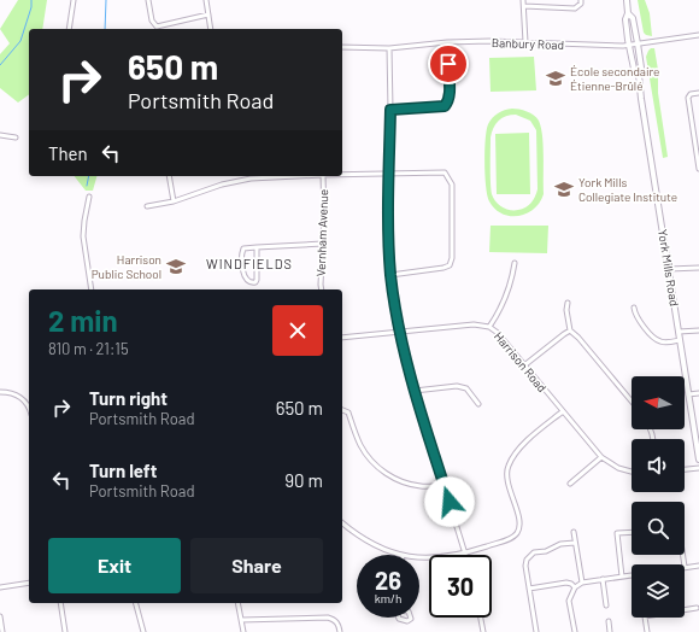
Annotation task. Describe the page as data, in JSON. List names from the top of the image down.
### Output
{
  "streets": {
    "main road": ["York Mills Road"],
    "street": ["Banbury Road", "Vernham Avenue", "Harrison Road"]
  },
  "crossings": [
    ["Banbury Road", "York Mills Road"]
  ],
  "districts": ["WINDFIELDS"],
  "places": {
    "school or university": ["École secondaire Étienne-Brûlé", "York Mills Collegiate Institute", "Harrison Public School"]
  },
  "north": "left",
  "page": {
    "turn": ["650 m", "Portsmith Road"],
    "then": "Then",
    "heading": ["2 min", "810 m · 21:15"],
    "list": [
      {
        "name": "Turn right",
        "note": "Portsmith Road",
        "value": "650 m"
      },
      {
        "name": "Turn left",
        "note": "Portsmith Road",
        "value": "90 m"
      }
    ],
    "buttons": ["Exit", "Share"],
    "speed": "26 km/h",
    "limit": "30"
  }
}
